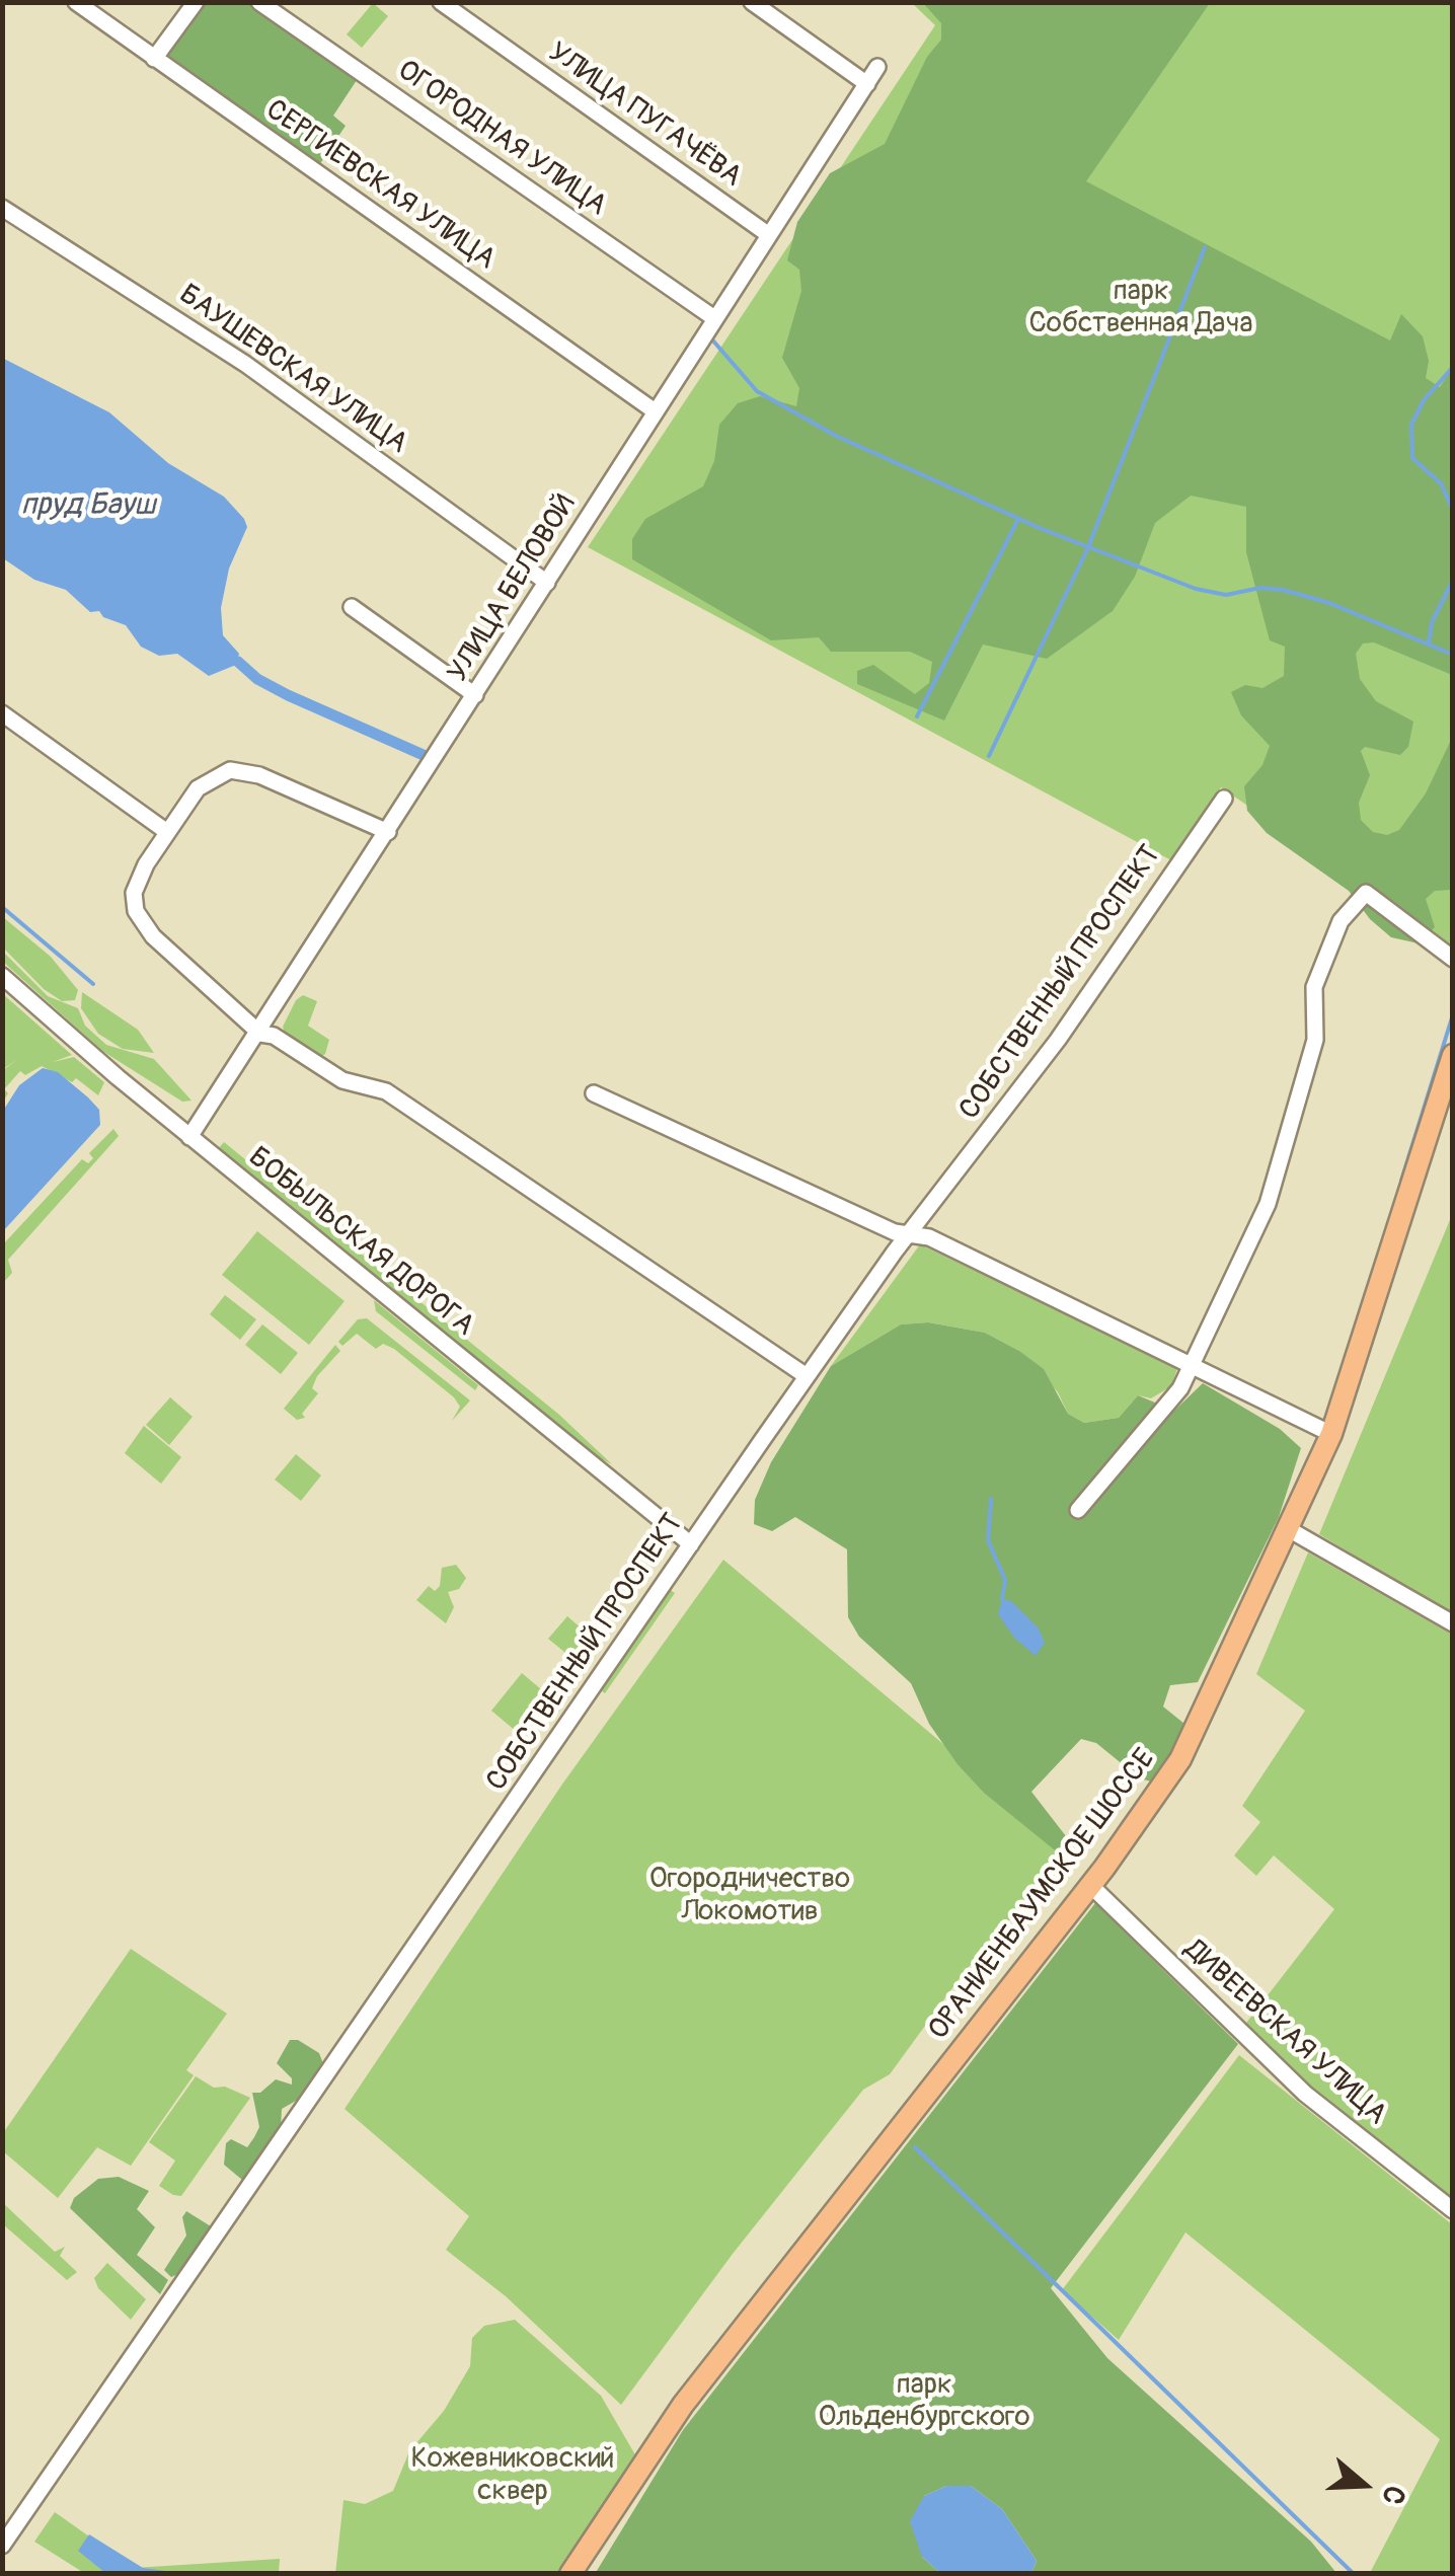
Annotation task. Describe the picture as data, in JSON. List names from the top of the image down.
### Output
{
  "streets": {
    "main road": ["ОРАНИЕНБАУМСКОЕ ШОССЕ"],
    "street": [
      "УЛИЦА ПУГАЧЁВА",
      "ОГОРОДНАЯ УЛИЦА",
      "СЕРГИЕВСКАЯ УЛИЦА",
      "БАУШЕВСКАЯ УЛИЦА",
      "УЛИЦА БЕЛОВОЙ",
      "СОБСТВЕННЫЙ ПРОСПЕКТ",
      "БОБЫЛЬСКАЯ ДОРОГА",
      "ДИВЕЕВСКАЯ УЛИЦА"
    ]
  },
  "crossings": [
    ["УЛИЦА ПУГАЧЁВА", "УЛИЦА БЕЛОВОЙ"],
    ["ОГОРОДНАЯ УЛИЦА", "УЛИЦА БЕЛОВОЙ"],
    ["СЕРГИЕВСКАЯ УЛИЦА", "УЛИЦА БЕЛОВОЙ"],
    ["БАУШЕВСКАЯ УЛИЦА", "УЛИЦА БЕЛОВОЙ"],
    ["УЛИЦА БЕЛОВОЙ", "БОБЫЛЬСКАЯ ДОРОГА"],
    ["СОБСТВЕННЫЙ ПРОСПЕКТ", "БОБЫЛЬСКАЯ ДОРОГА"],
    ["ОРАНИЕНБАУМСКОЕ ШОССЕ", "ДИВЕЕВСКАЯ УЛИЦА"]
  ],
  "water": ["пруд Бауш"],
  "parks": [
    "парк Собственная Дача",
    "Огородничество Локомотив",
    "парк Ольденбургского",
    "Кожевниковский сквер"
  ],
  "north": "right"
}
